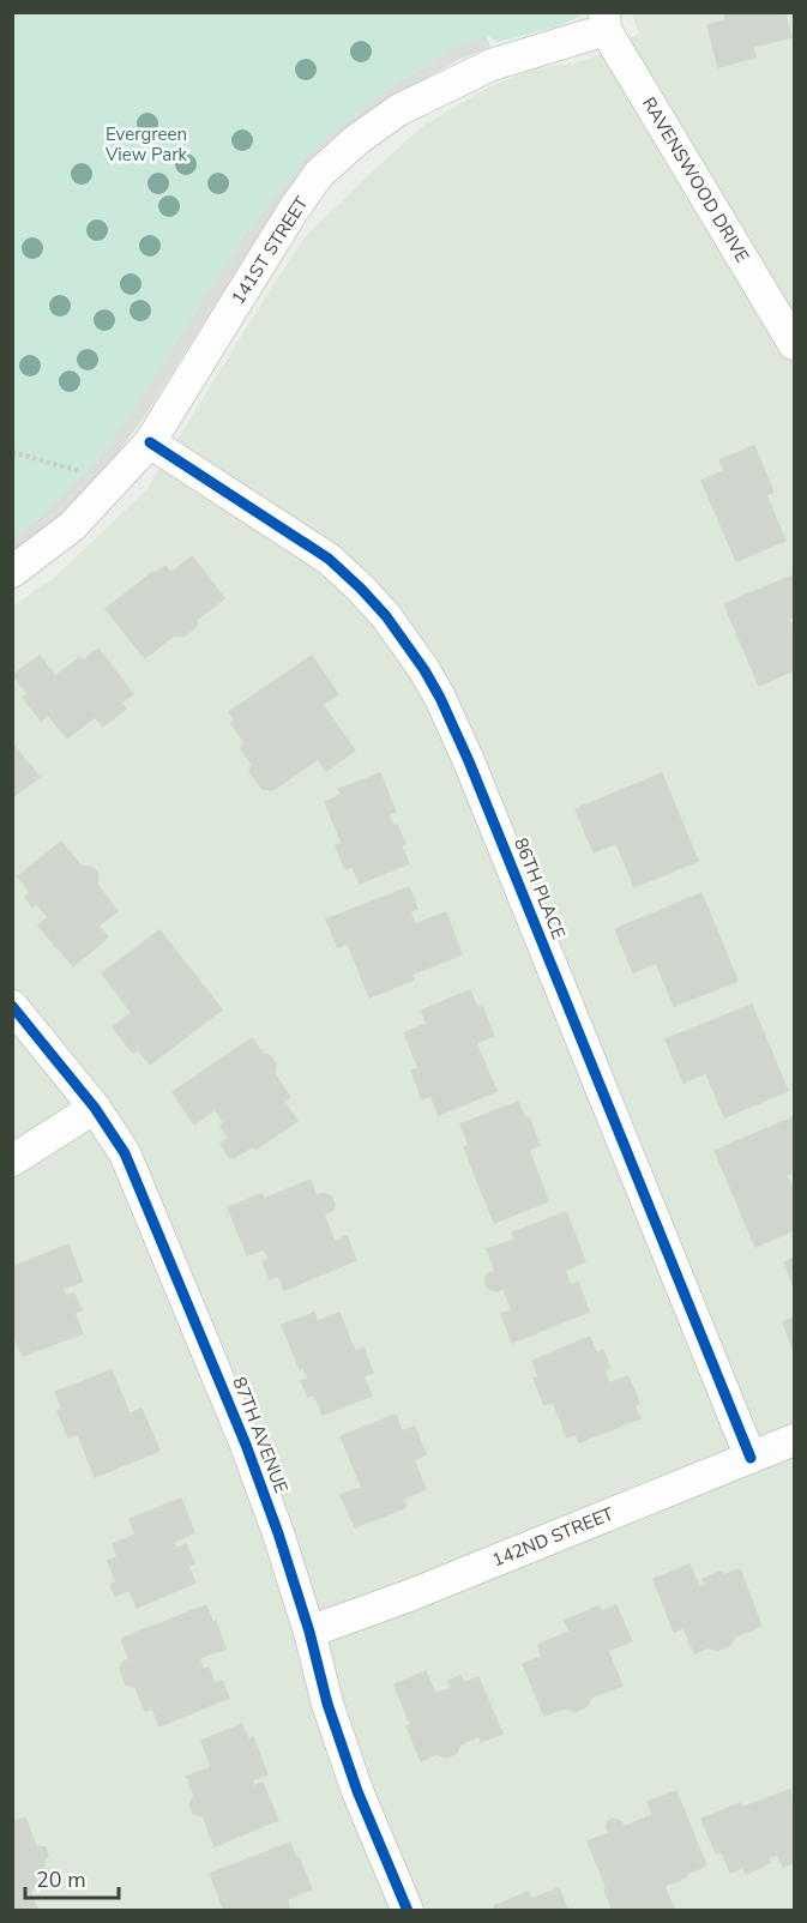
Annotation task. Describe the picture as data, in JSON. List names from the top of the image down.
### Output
{
  "streets": {
    "street": [
      "RAVENSWOOD DRIVE",
      "141ST STREET",
      "86TH PLACE",
      "87TH AVENUE",
      "142ND STREET"
    ]
  },
  "crossings": [
    ["RAVENSWOOD DRIVE", "141ST STREET"],
    ["141ST STREET", "86TH PLACE"],
    ["86TH PLACE", "142ND STREET"],
    ["87TH AVENUE", "142ND STREET"]
  ],
  "parks": ["Evergreen View Park"],
  "scale_bar": "20 m"
}
